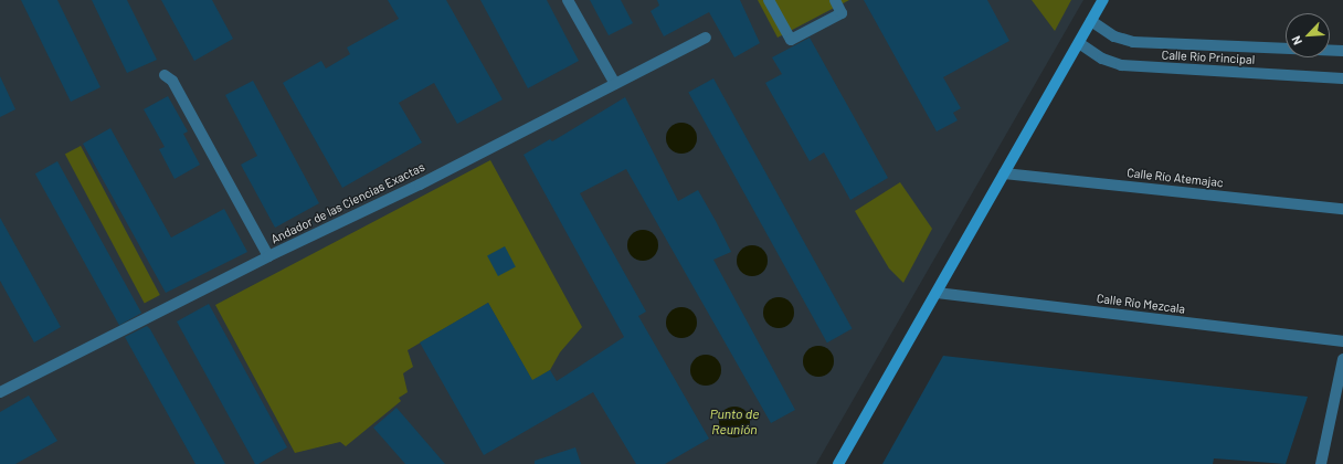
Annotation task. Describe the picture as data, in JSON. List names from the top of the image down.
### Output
{
  "streets": {
    "street": [
      "Calle Río Principal",
      "Calle Río Atemajac",
      "Andador de las Ciencias Exactas",
      "Calle Río Mezcala"
    ]
  },
  "water": ["Punto de Reunión"],
  "north": "bottom left"
}
